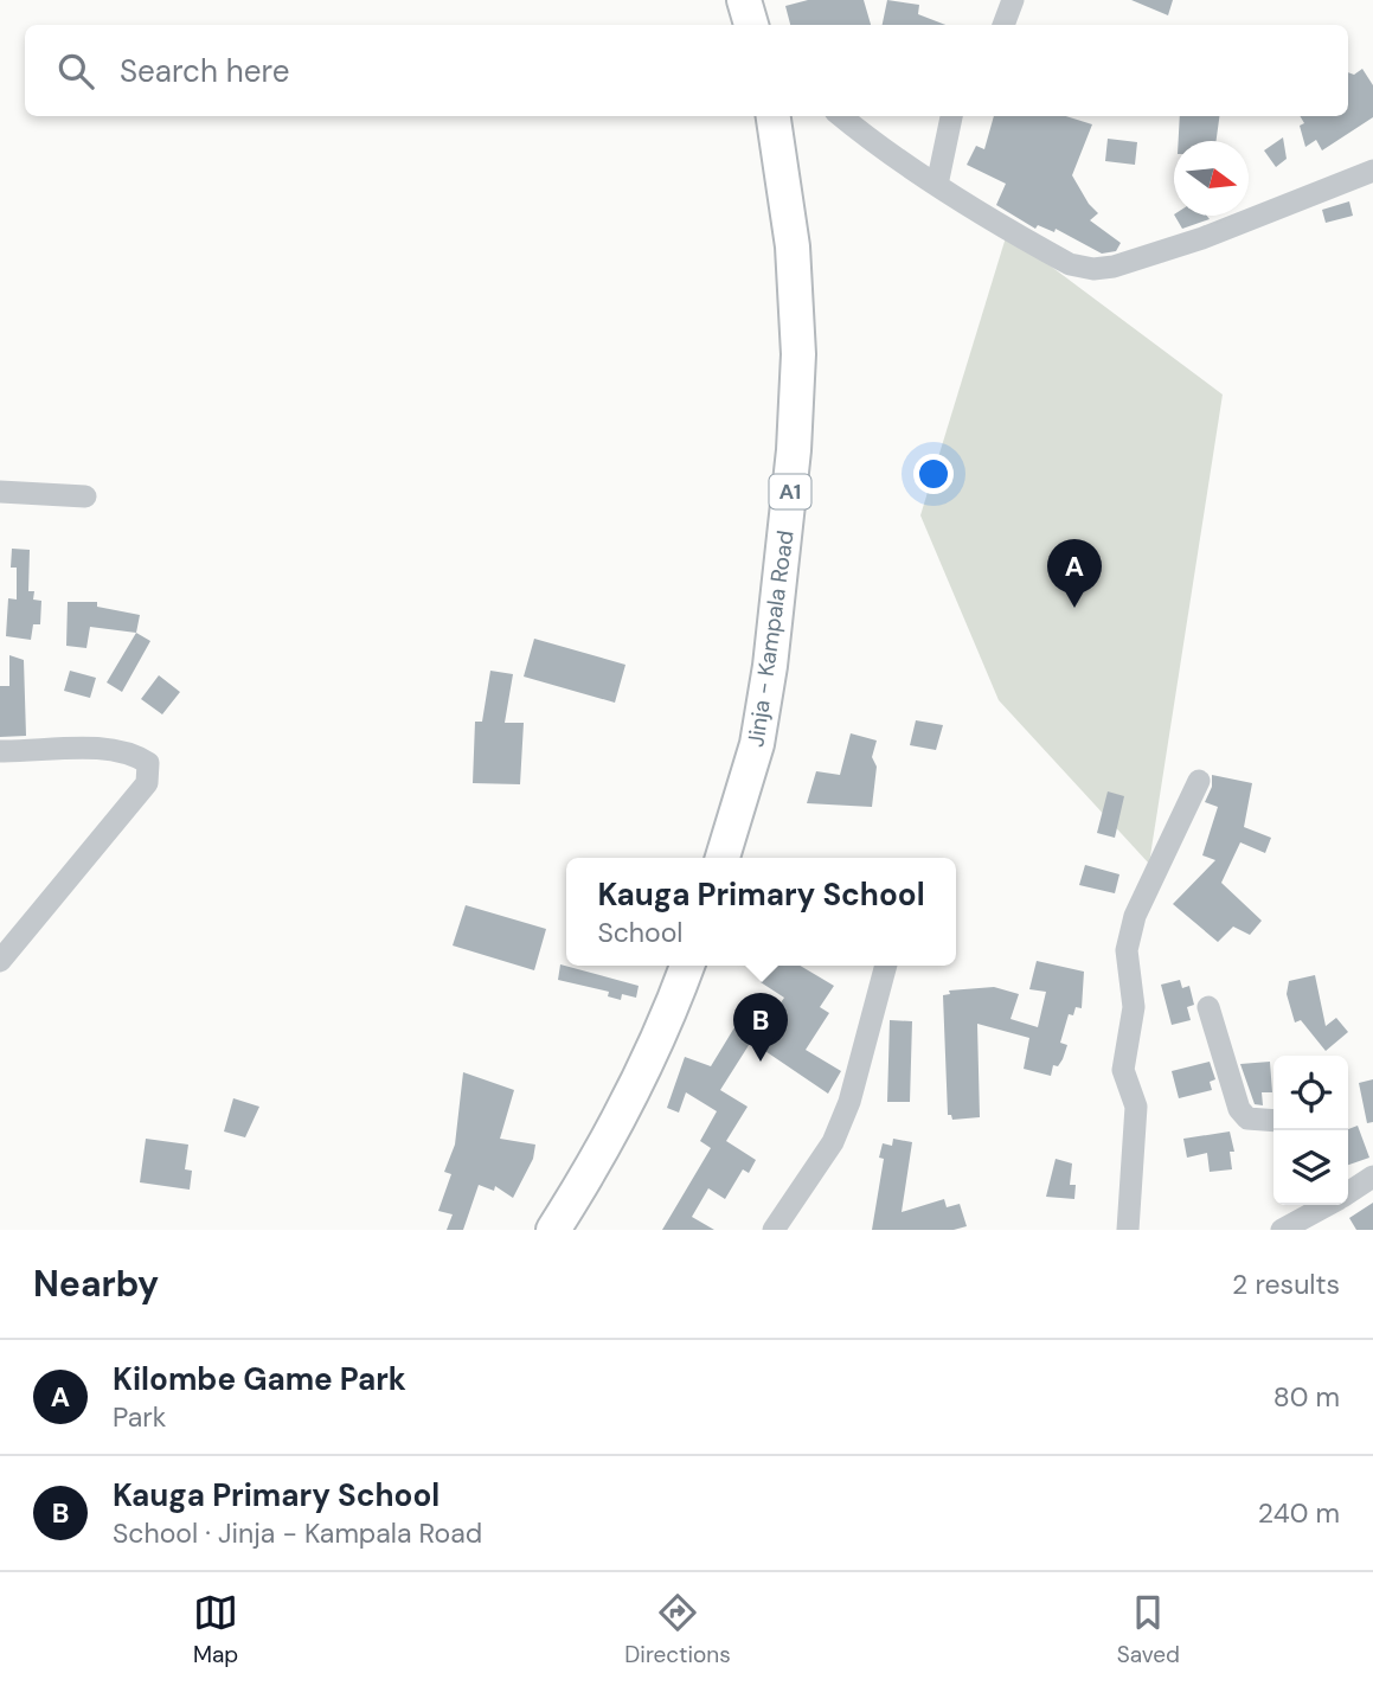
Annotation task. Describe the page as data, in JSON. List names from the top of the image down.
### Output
{
  "streets": {
    "highway": ["A1", "Jinja - Kampala Road"]
  },
  "north": "right",
  "page": {
    "search": "Search here",
    "pins": ["A", "B"],
    "popup": ["Kauga Primary School", "School"],
    "heading": ["Nearby", "2 results"],
    "list": [
      {
        "mark": "A",
        "name": "Kilombe Game Park",
        "note": "Park",
        "value": "80 m"
      },
      {
        "mark": "B",
        "name": "Kauga Primary School",
        "note": "School · Jinja - Kampala Road",
        "value": "240 m"
      }
    ],
    "nav": ["Map", "Directions", "Saved"]
  }
}
